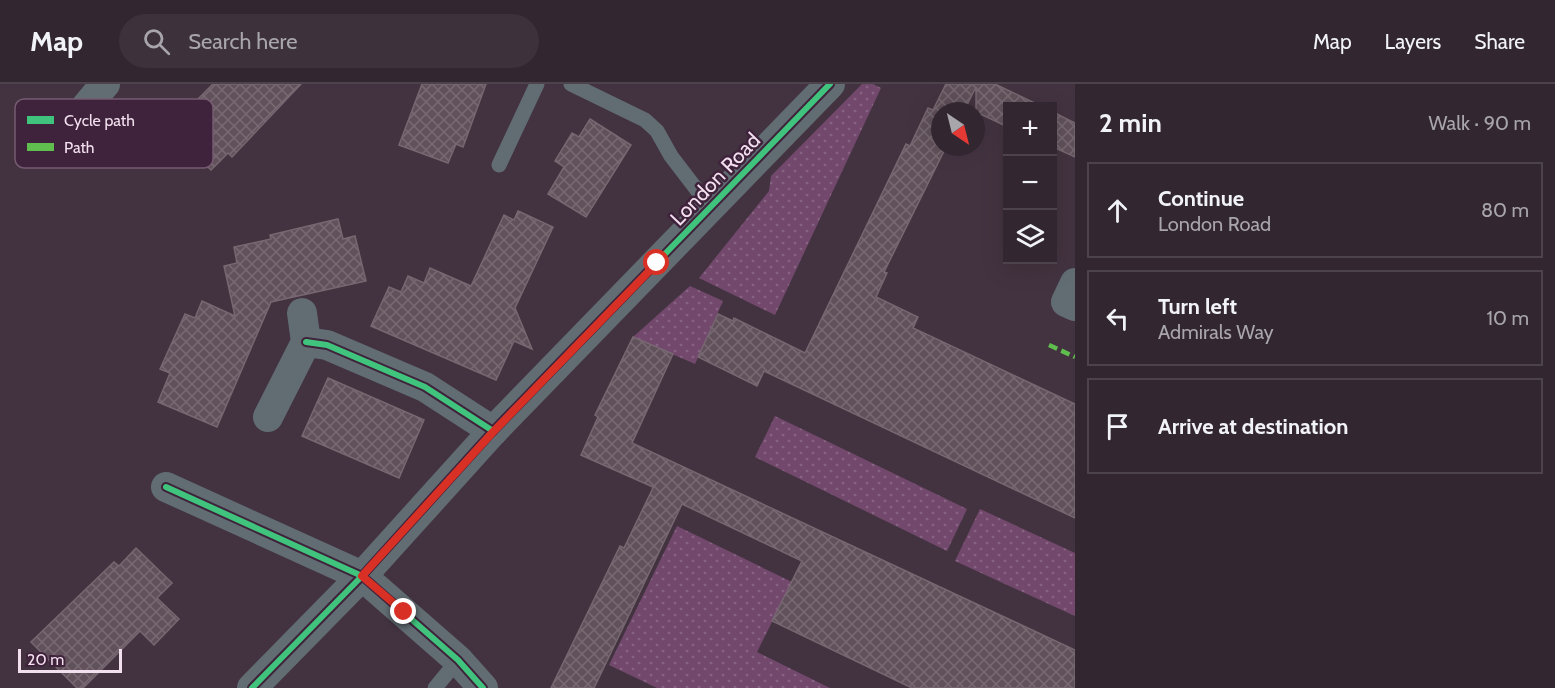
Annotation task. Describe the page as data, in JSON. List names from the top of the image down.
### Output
{
  "streets": {
    "street": ["London Road"]
  },
  "legend": ["Cycle path", "Path"],
  "scale_bar": "20 m",
  "north": "bottom right",
  "page": {
    "header": "Map",
    "search": "Search here",
    "nav": ["Map", "Layers", "Share"],
    "heading": ["2 min", "Walk · 90 m"],
    "map_buttons": ["+", "−"],
    "list": [
      ["Continue", "London Road", "80 m"],
      ["Turn left", "Admirals Way", "10 m"],
      "Arrive at destination"
    ],
    "scale": "20 m"
  }
}
